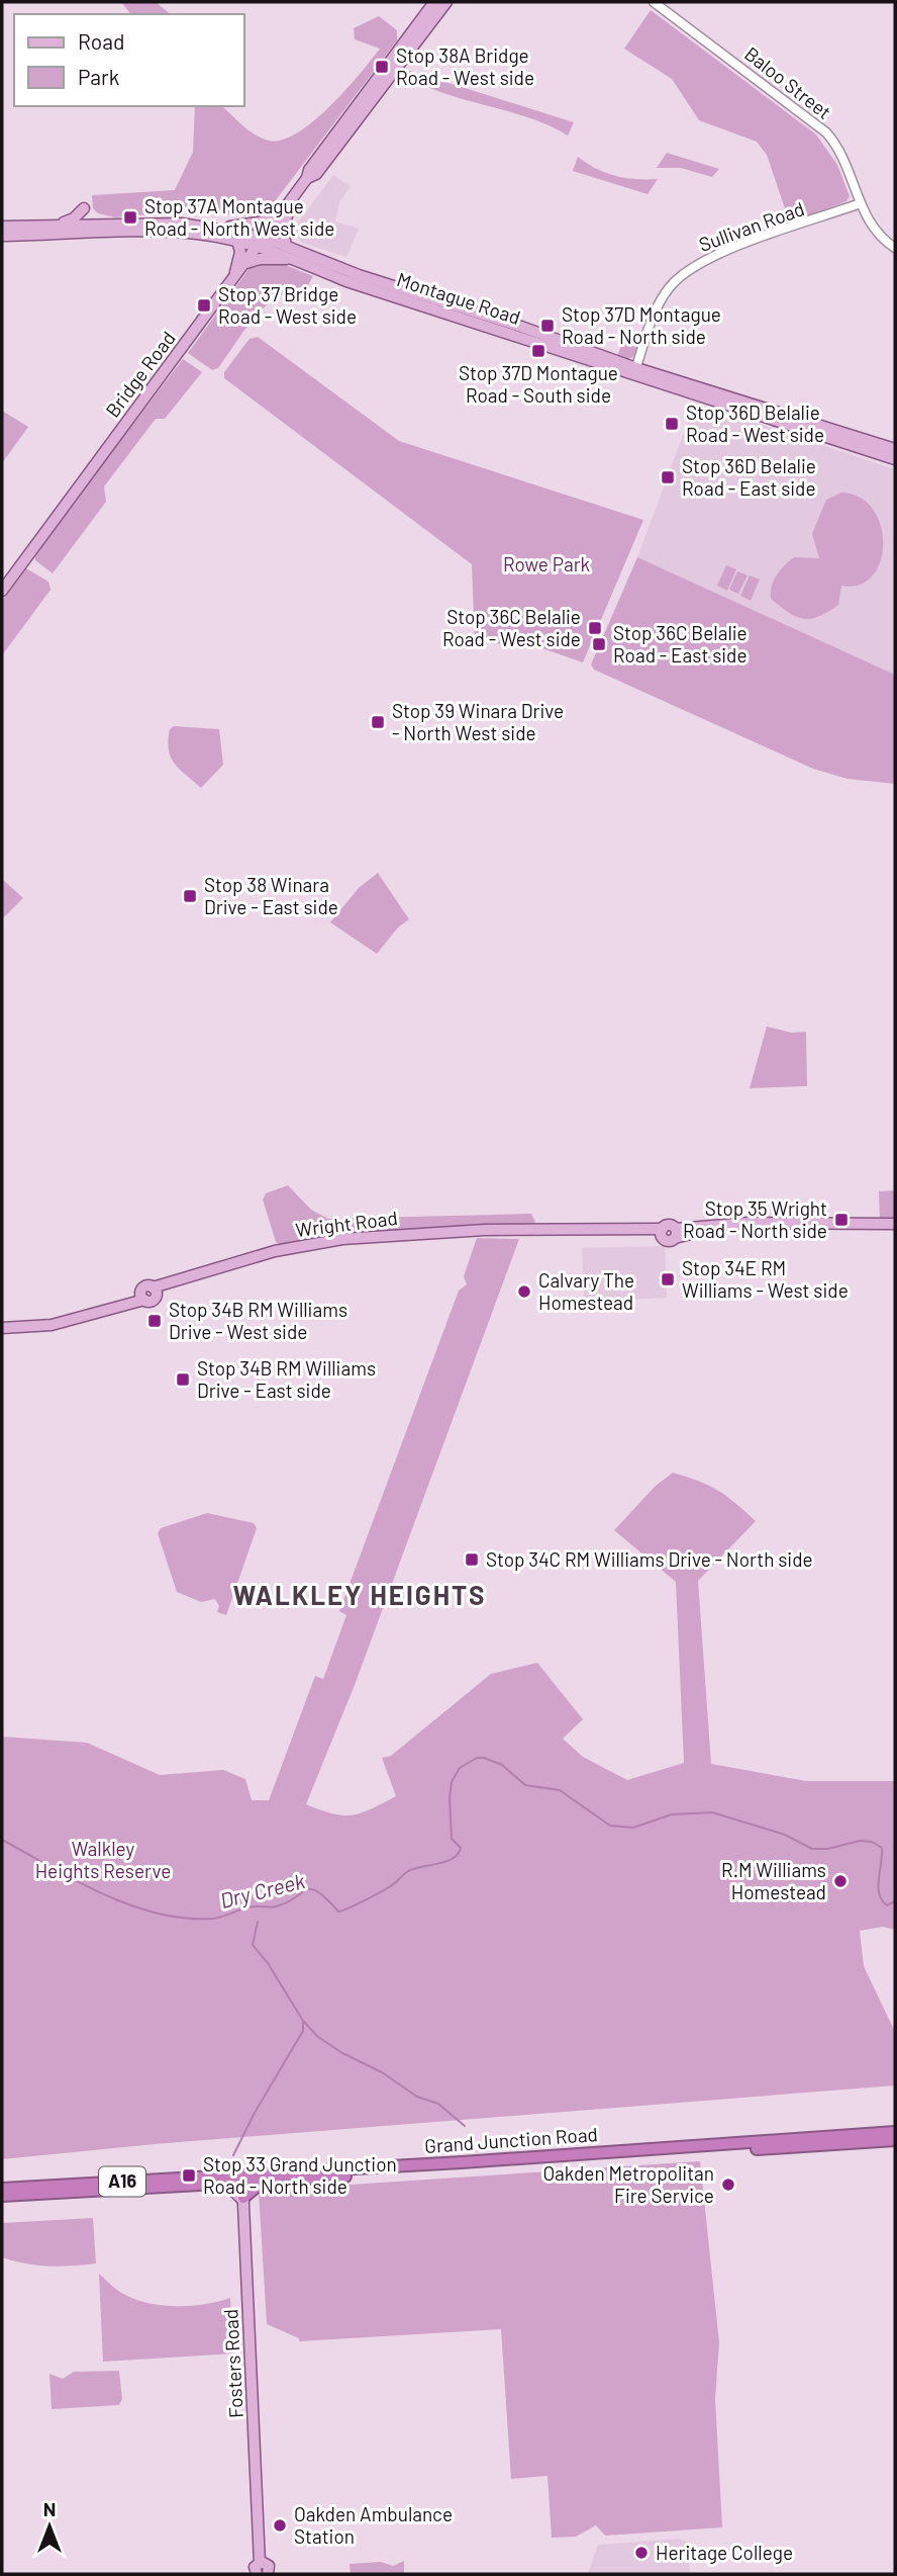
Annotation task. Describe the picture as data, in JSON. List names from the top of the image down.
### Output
{
  "streets": {
    "highway": ["Grand Junction Road", "A16"],
    "main road": [
      "Montague Road",
      "Bridge Road",
      "Wright Road",
      "Fosters Road"
    ],
    "street": ["Baloo Street", "Sullivan Road"]
  },
  "crossings": [
    ["Baloo Street", "Sullivan Road"],
    ["Sullivan Road", "Montague Road"],
    ["Montague Road", "Bridge Road"],
    ["Grand Junction Road", "Fosters Road"]
  ],
  "districts": ["WALKLEY HEIGHTS"],
  "water": ["Dry Creek"],
  "parks": ["Rowe Park", "Walkley Heights Reserve"],
  "places": {
    "transit": [
      "Stop 38A Bridge Road - West side",
      "Stop 37A Montague Road - North West side",
      "Stop 37 Bridge Road - West side",
      "Stop 37D Montague Road - North side",
      "Stop 37D Montague Road - South side",
      "Stop 36D Belalie Road - West side",
      "Stop 36D Belalie Road - East side",
      "Stop 36C Belalie Road - West side",
      "Stop 36C Belalie Road - East side",
      "Stop 39 Winara Drive - North West side",
      "Stop 38 Winara Drive - East side",
      "Stop 35 Wright Road - North side",
      "Stop 34E RM Williams - West side",
      "Stop 34B RM Williams Drive - West side",
      "Stop 34B RM Williams Drive - East side",
      "Stop 34C RM Williams Drive - North side",
      "Stop 33 Grand Junction Road - North side"
    ],
    "other": [
      "Calvary The Homestead",
      "R.M Williams Homestead",
      "Oakden Metropolitan Fire Service",
      "Oakden Ambulance Station",
      "Heritage College"
    ]
  },
  "legend": ["Road", "Park"],
  "north": "top"
}
